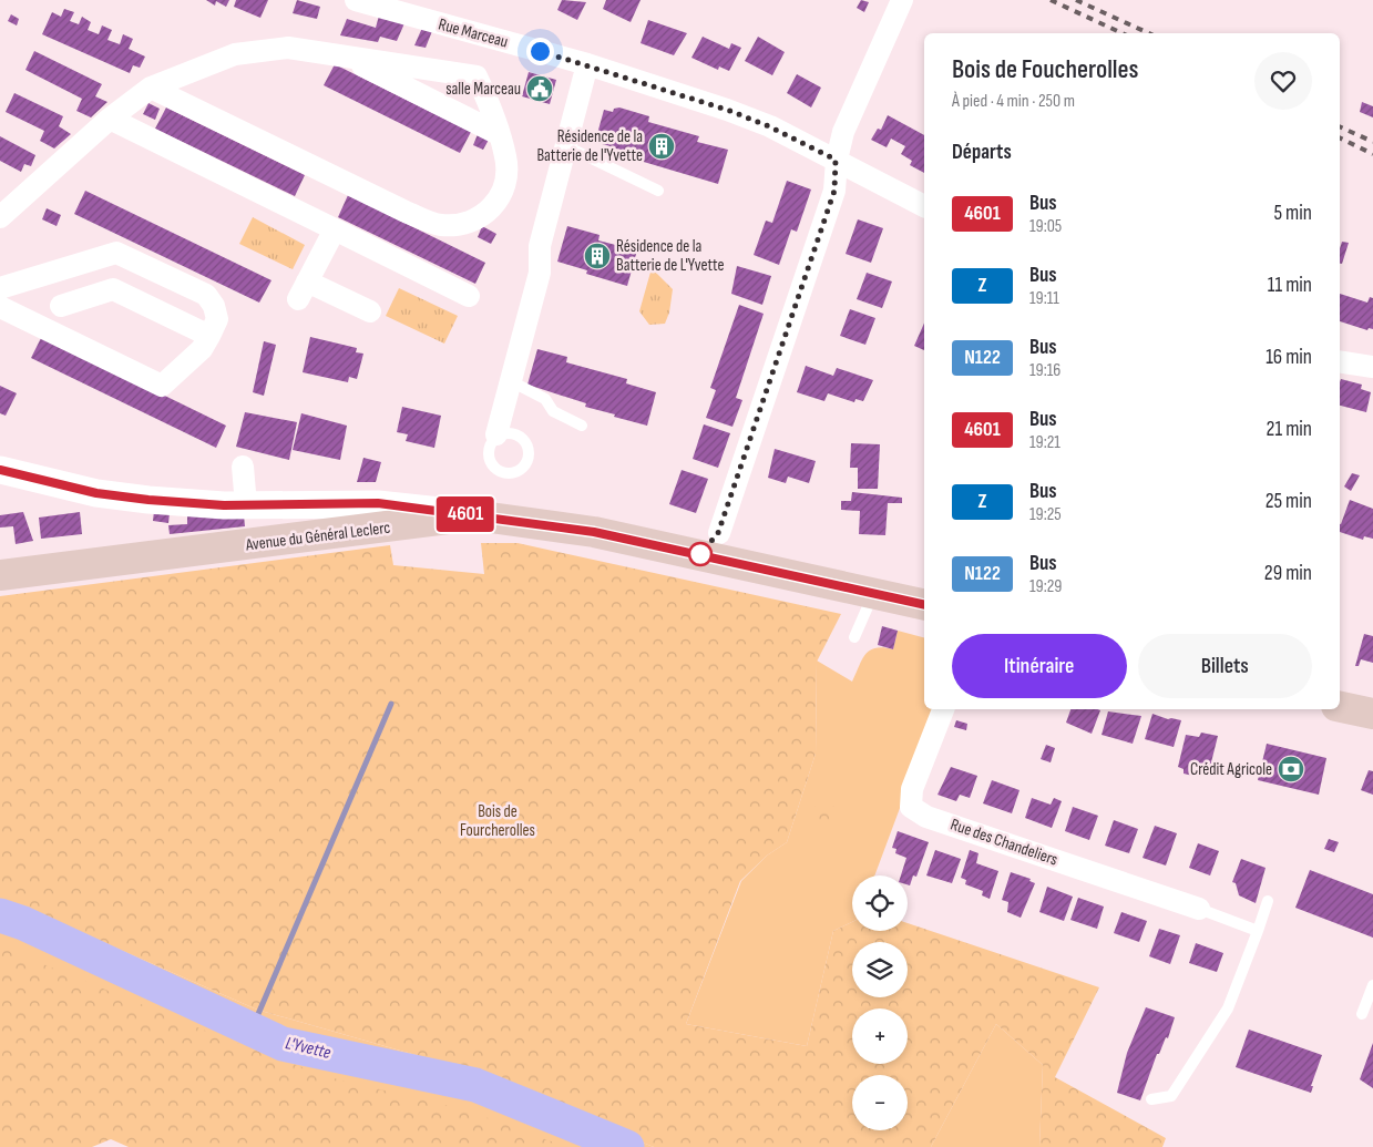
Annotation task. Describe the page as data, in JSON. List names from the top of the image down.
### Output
{
  "streets": {
    "main road": ["Avenue du Général Leclerc"],
    "street": ["Rue Marceau", "Rue des Chandeliers"]
  },
  "water": ["L'Yvette"],
  "parks": ["Bois de Fourcherolles"],
  "places": {
    "public building": ["salle Marceau"],
    "building": ["Résidence de la Batterie de l'Yvette", "Résidence de la Batterie de L'Yvette"],
    "bank": ["Crédit Agricole"]
  },
  "lines": ["bus line 4601"],
  "page": {
    "on_map": "4601",
    "heading": [
      ["Bois de Foucherolles", "À pied · 4 min · 250 m"],
      "Départs"
    ],
    "list": [
      {
        "mark": "4601",
        "name": "Bus",
        "note": "19:05",
        "value": "5 min"
      },
      {
        "mark": "Z",
        "name": "Bus",
        "note": "19:11",
        "value": "11 min"
      },
      {
        "mark": "N122",
        "name": "Bus",
        "note": "19:16",
        "value": "16 min"
      },
      {
        "mark": "4601",
        "name": "Bus",
        "note": "19:21",
        "value": "21 min"
      },
      {
        "mark": "Z",
        "name": "Bus",
        "note": "19:25",
        "value": "25 min"
      },
      {
        "mark": "N122",
        "name": "Bus",
        "note": "19:29",
        "value": "29 min"
      }
    ],
    "buttons": ["Itinéraire", "Billets"],
    "map_buttons": ["+", "−"]
  }
}
